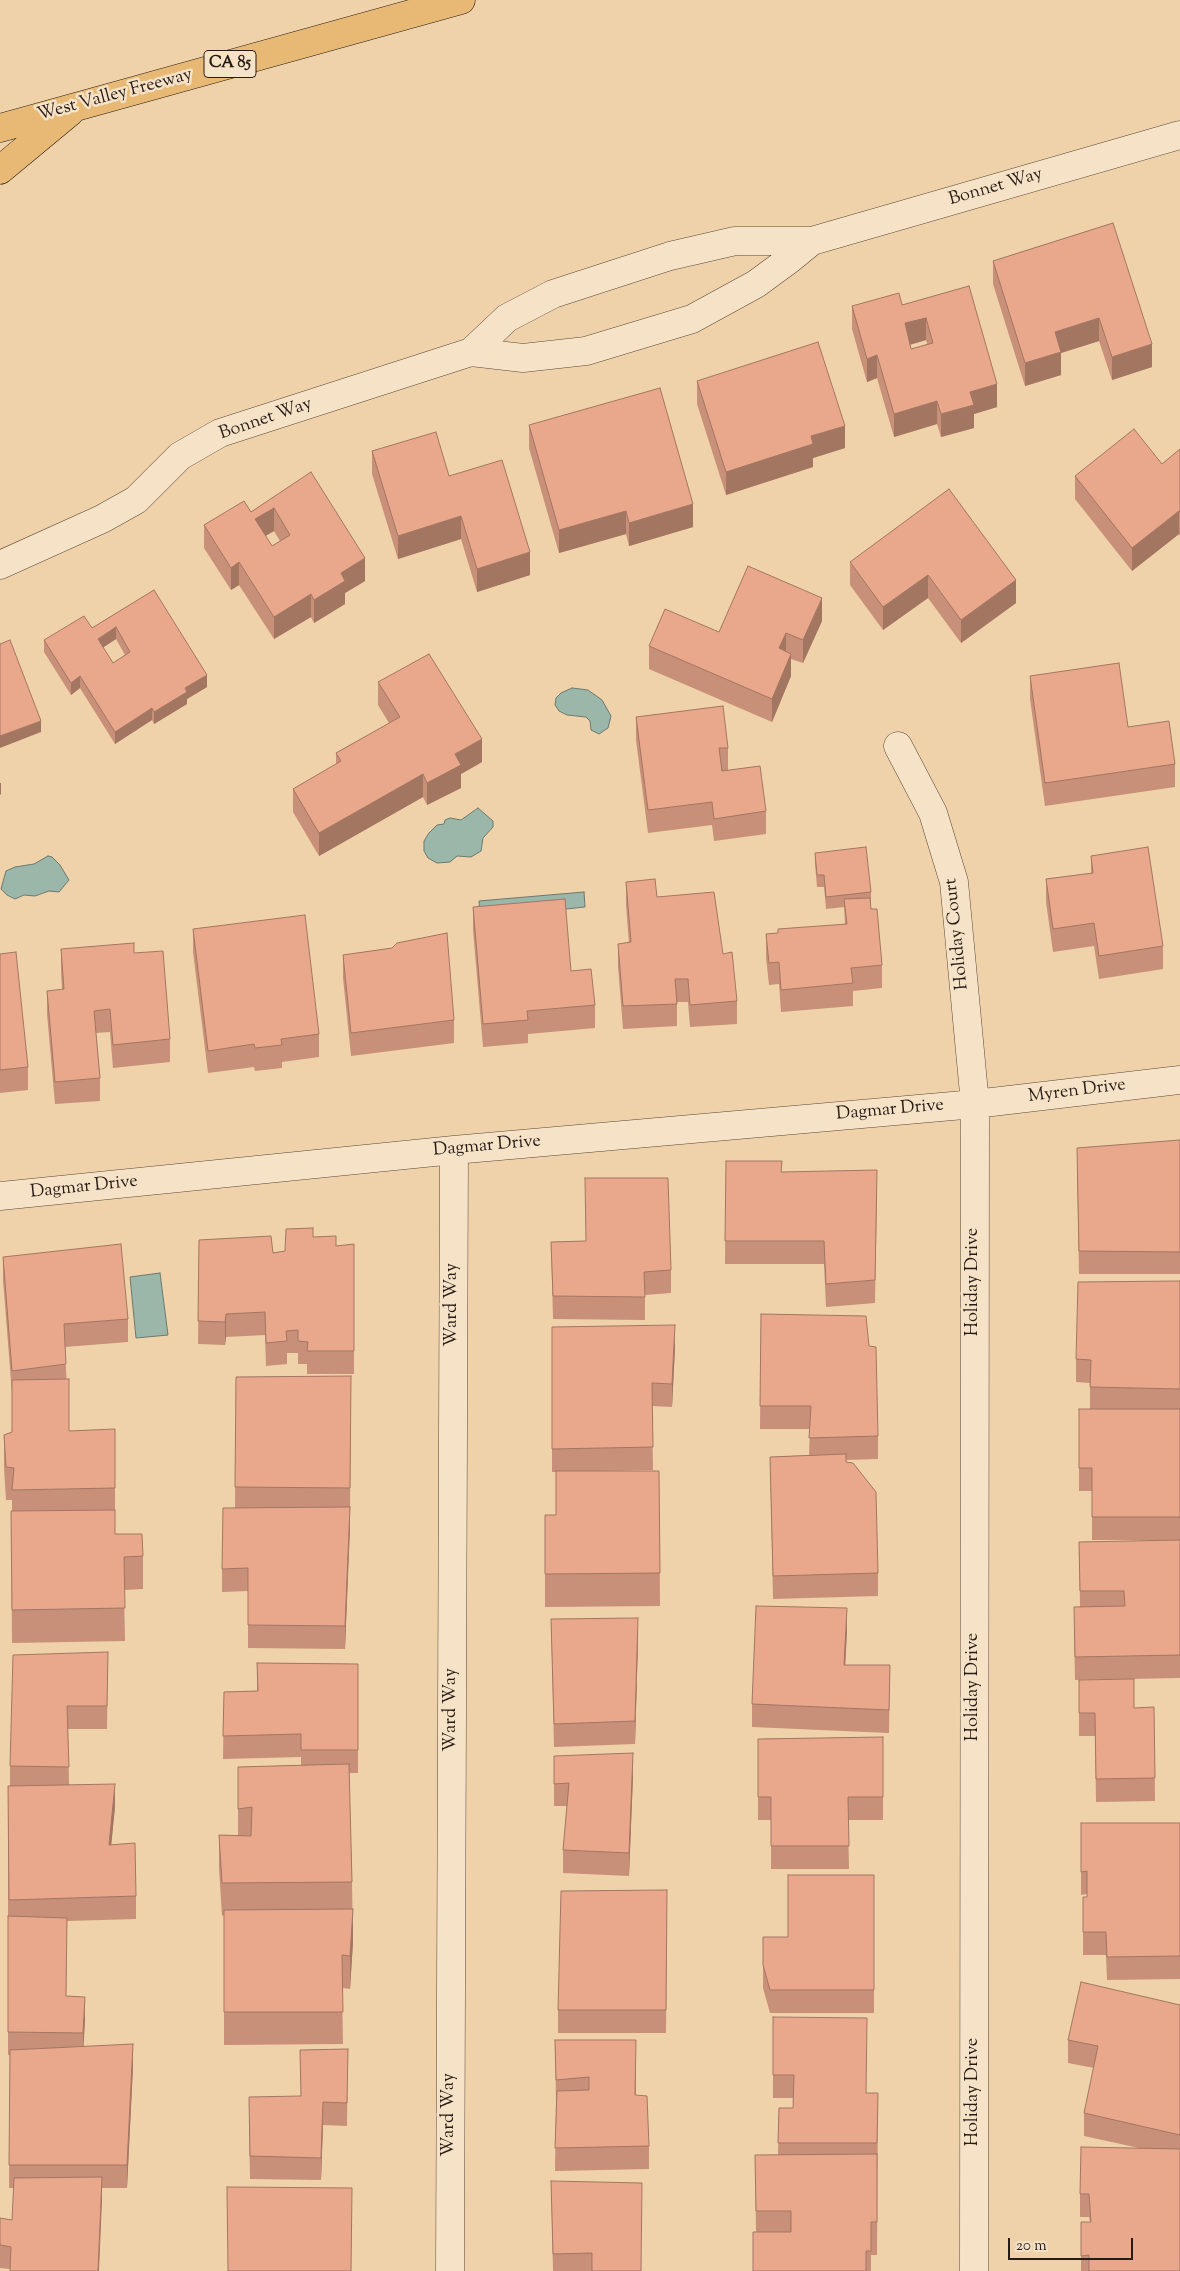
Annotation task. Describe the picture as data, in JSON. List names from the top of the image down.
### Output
{
  "streets": {
    "highway": ["CA 85", "West Valley Freeway"],
    "street": [
      "Bonnet Way",
      "Holiday Court",
      "Myren Drive",
      "Dagmar Drive",
      "Holiday Drive",
      "Ward Way"
    ]
  },
  "crossings": [
    ["Holiday Court", "Myren Drive"],
    ["Holiday Court", "Dagmar Drive"],
    ["Holiday Court", "Holiday Drive"],
    ["Myren Drive", "Dagmar Drive"],
    ["Myren Drive", "Holiday Drive"],
    ["Dagmar Drive", "Holiday Drive"],
    ["Dagmar Drive", "Ward Way"]
  ],
  "scale_bar": "20 m"
}
